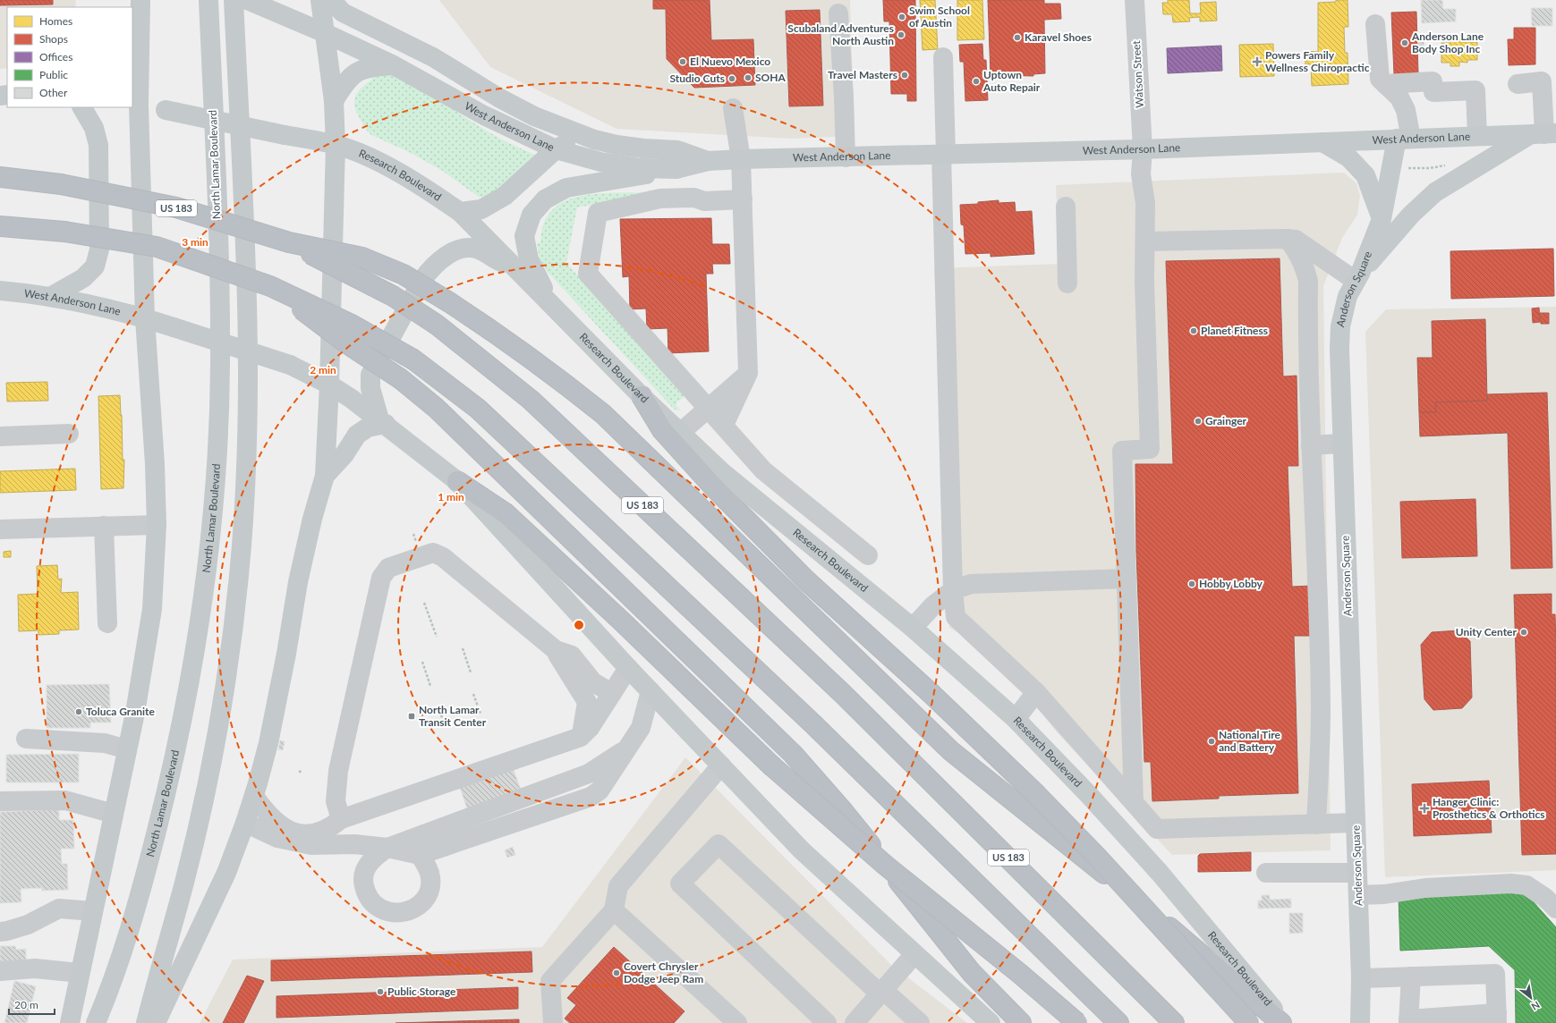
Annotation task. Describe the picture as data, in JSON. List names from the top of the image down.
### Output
{
  "streets": {
    "highway": ["US 183"],
    "main road": [
      "West Anderson Lane",
      "North Lamar Boulevard",
      "Research Boulevard",
      "Anderson Square"
    ],
    "street": ["Watson Street"]
  },
  "crossings": [
    ["Watson Street", "West Anderson Lane"],
    ["West Anderson Lane", "Anderson Square"]
  ],
  "places": {
    "other": [
      "Swim School of Austin",
      "Scubaland Adventures North Austin",
      "Karavel Shoes",
      "Anderson Lane Body Shop Inc",
      "El Nuevo Mexico",
      "Travel Masters",
      "SOHA",
      "Studio Cuts",
      "Uptown Auto Repair",
      "Planet Fitness",
      "Grainger",
      "Hobby Lobby",
      "Unity Center",
      "Toluca Granite",
      "National Tire and Battery",
      "Covert Chrysler Dodge Jeep Ram",
      "Public Storage"
    ],
    "health": ["Powers Family Wellness Chiropractic", "Hanger Clinic: Prosthetics & Orthotics"],
    "transit": ["North Lamar Transit Center"]
  },
  "legend": [
    "Homes",
    "Shops",
    "Offices",
    "Public",
    "Other"
  ],
  "scale_bar": "20 m",
  "north": "bottom right",
  "rings": ["3 min", "2 min", "1 min"]
}
